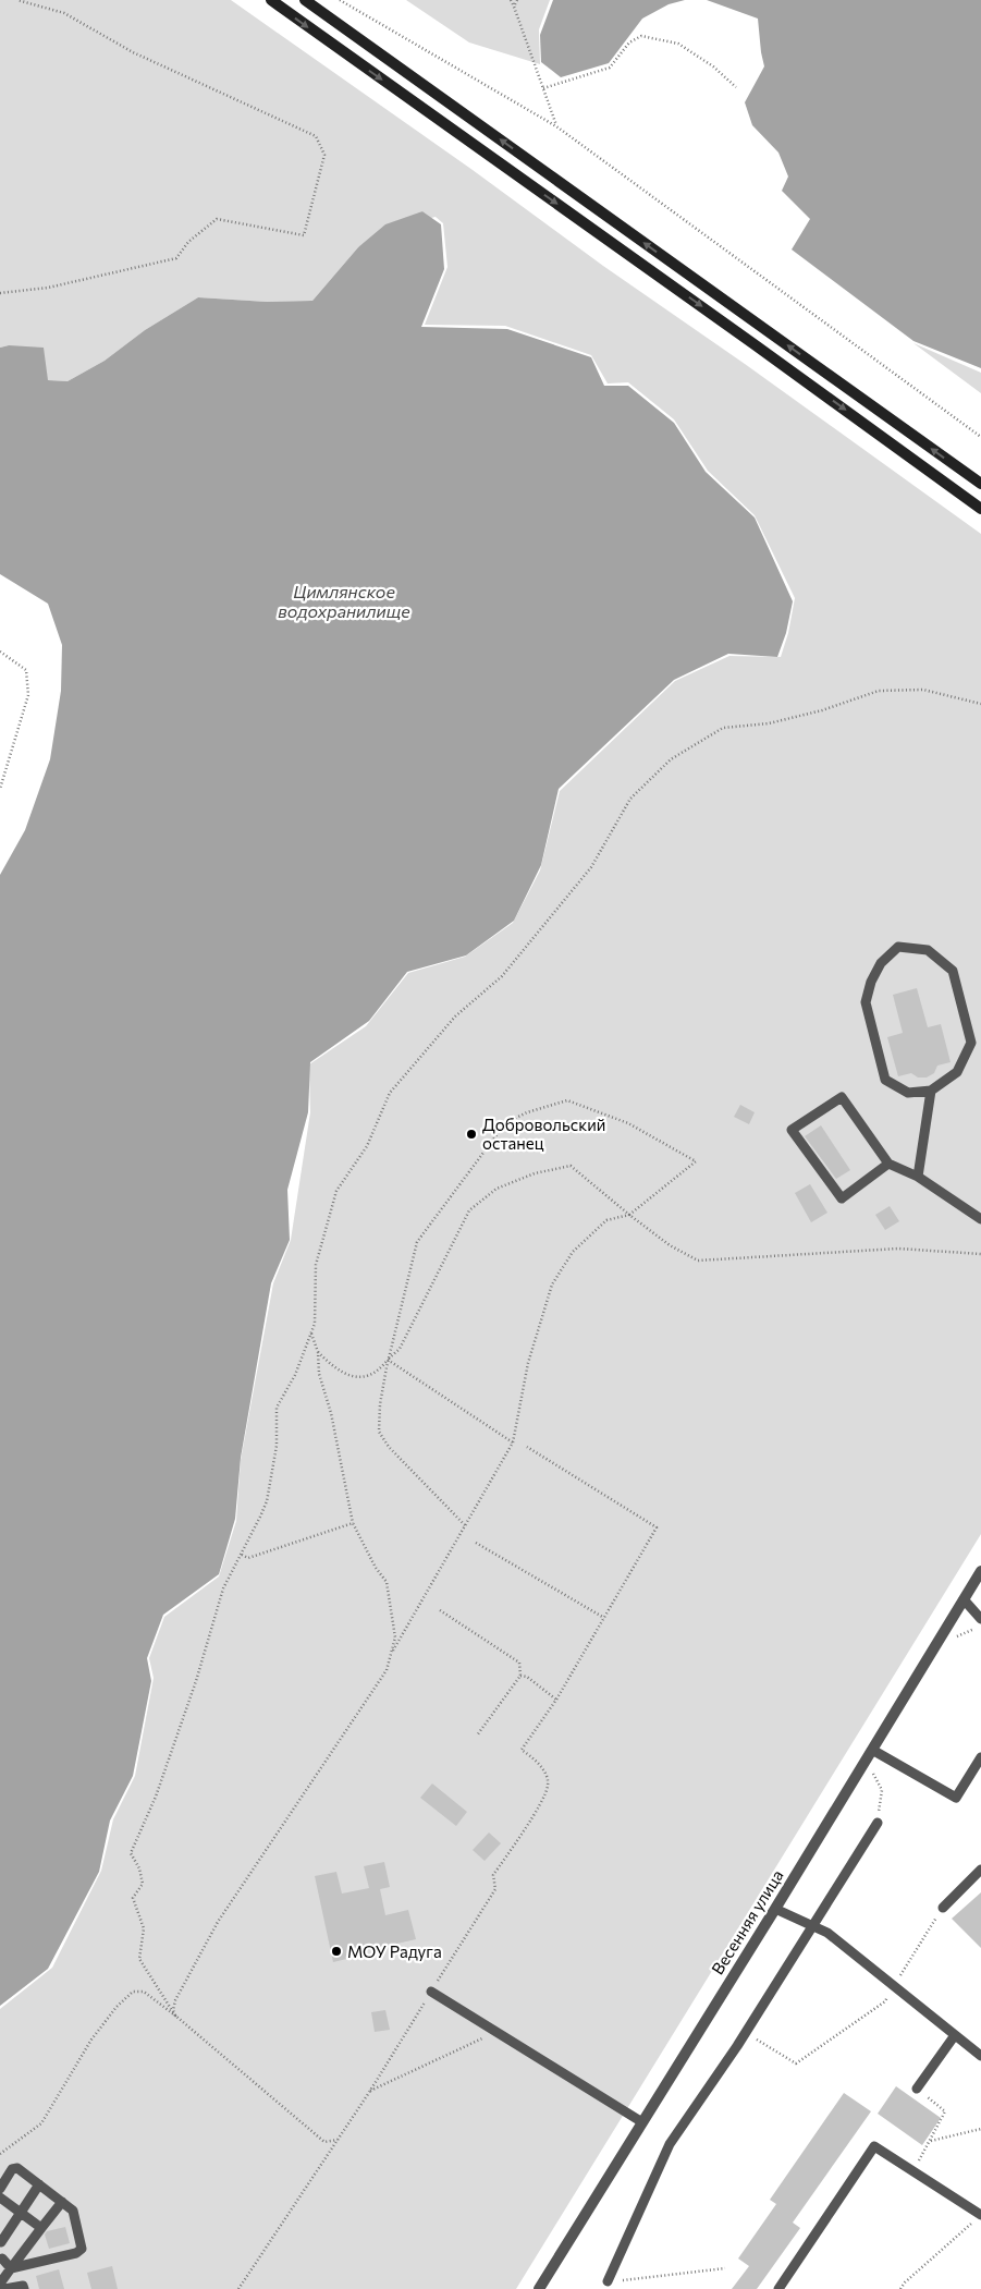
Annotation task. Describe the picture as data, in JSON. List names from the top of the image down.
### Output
{
  "streets": {
    "street": ["Весенняя улица"]
  },
  "water": ["Цимлянское водохранилище"],
  "places": ["Добровольский останец", "МОУ Радуга"]
}
